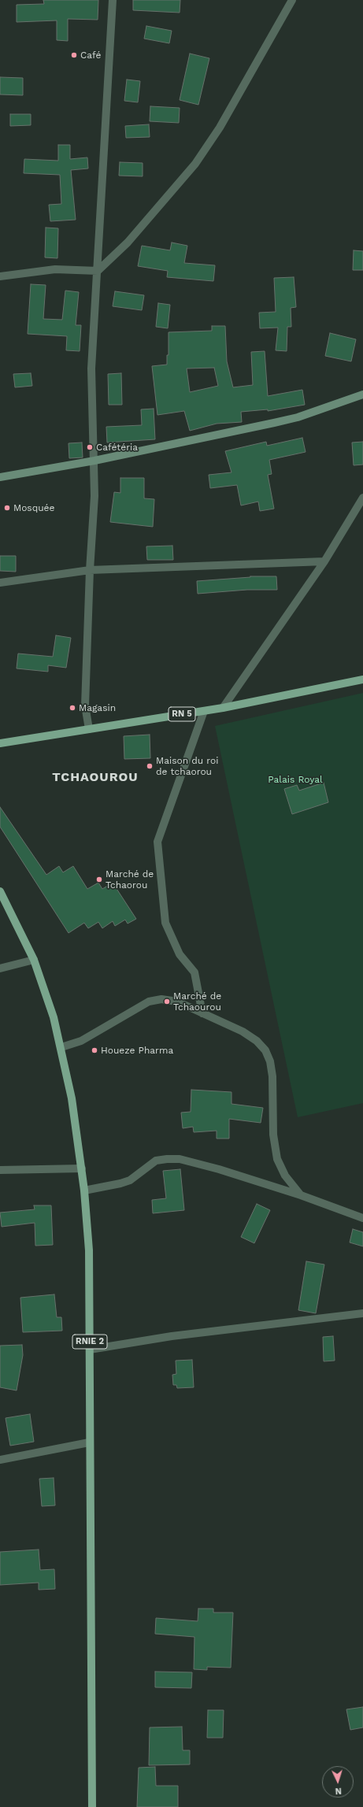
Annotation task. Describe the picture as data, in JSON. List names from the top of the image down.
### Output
{
  "streets": {
    "main road": ["RN 5", "RNIE 2"]
  },
  "districts": ["TCHAOUROU"],
  "parks": ["Palais Royal"],
  "places": [
    "Café",
    "Cafétéria",
    "Mosquée",
    "Magasin",
    "Maison du roi de tchaorou",
    "Marché de Tchaorou",
    "Marché de Tchaourou",
    "Houeze Pharma"
  ],
  "north": "bottom"
}
